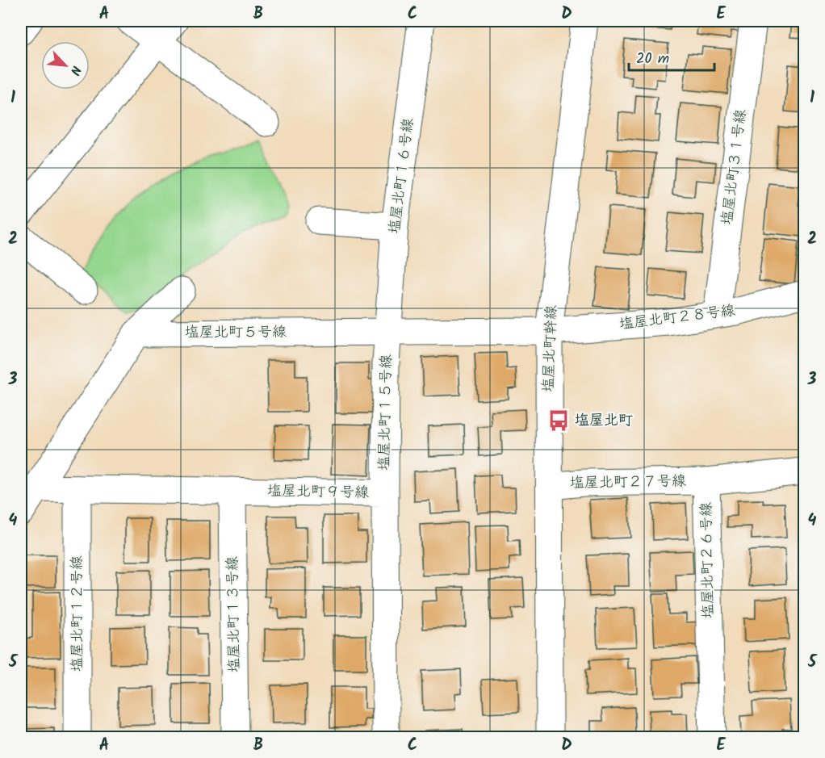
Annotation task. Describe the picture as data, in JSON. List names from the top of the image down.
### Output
{
  "streets": {
    "street": [
      "塩屋北町３１号線",
      "塩屋北町１６号線",
      "塩屋北町２８号線",
      "塩屋北町５号線",
      "塩屋北町幹線",
      "塩屋北町１５号線",
      "塩屋北町２７号線",
      "塩屋北町９号線",
      "塩屋北町２６号線",
      "塩屋北町１２号線",
      "塩屋北町１３号線"
    ]
  },
  "crossings": [
    ["塩屋北町３１号線", "塩屋北町２８号線"],
    ["塩屋北町１６号線", "塩屋北町５号線"],
    ["塩屋北町１６号線", "塩屋北町１５号線"],
    ["塩屋北町２８号線", "塩屋北町５号線"],
    ["塩屋北町２８号線", "塩屋北町幹線"],
    ["塩屋北町５号線", "塩屋北町幹線"],
    ["塩屋北町５号線", "塩屋北町１５号線"],
    ["塩屋北町幹線", "塩屋北町２７号線"],
    ["塩屋北町１５号線", "塩屋北町９号線"],
    ["塩屋北町２７号線", "塩屋北町２６号線"],
    ["塩屋北町９号線", "塩屋北町１２号線"],
    ["塩屋北町９号線", "塩屋北町１３号線"]
  ],
  "places": {
    "bus stop": ["塩屋北町"]
  },
  "scale_bar": "20 m",
  "north": "bottom right",
  "grid": {
    "columns": [
      "A",
      "B",
      "C",
      "D",
      "E"
    ],
    "rows": [
      "1",
      "2",
      "3",
      "4",
      "5"
    ]
  }
}
